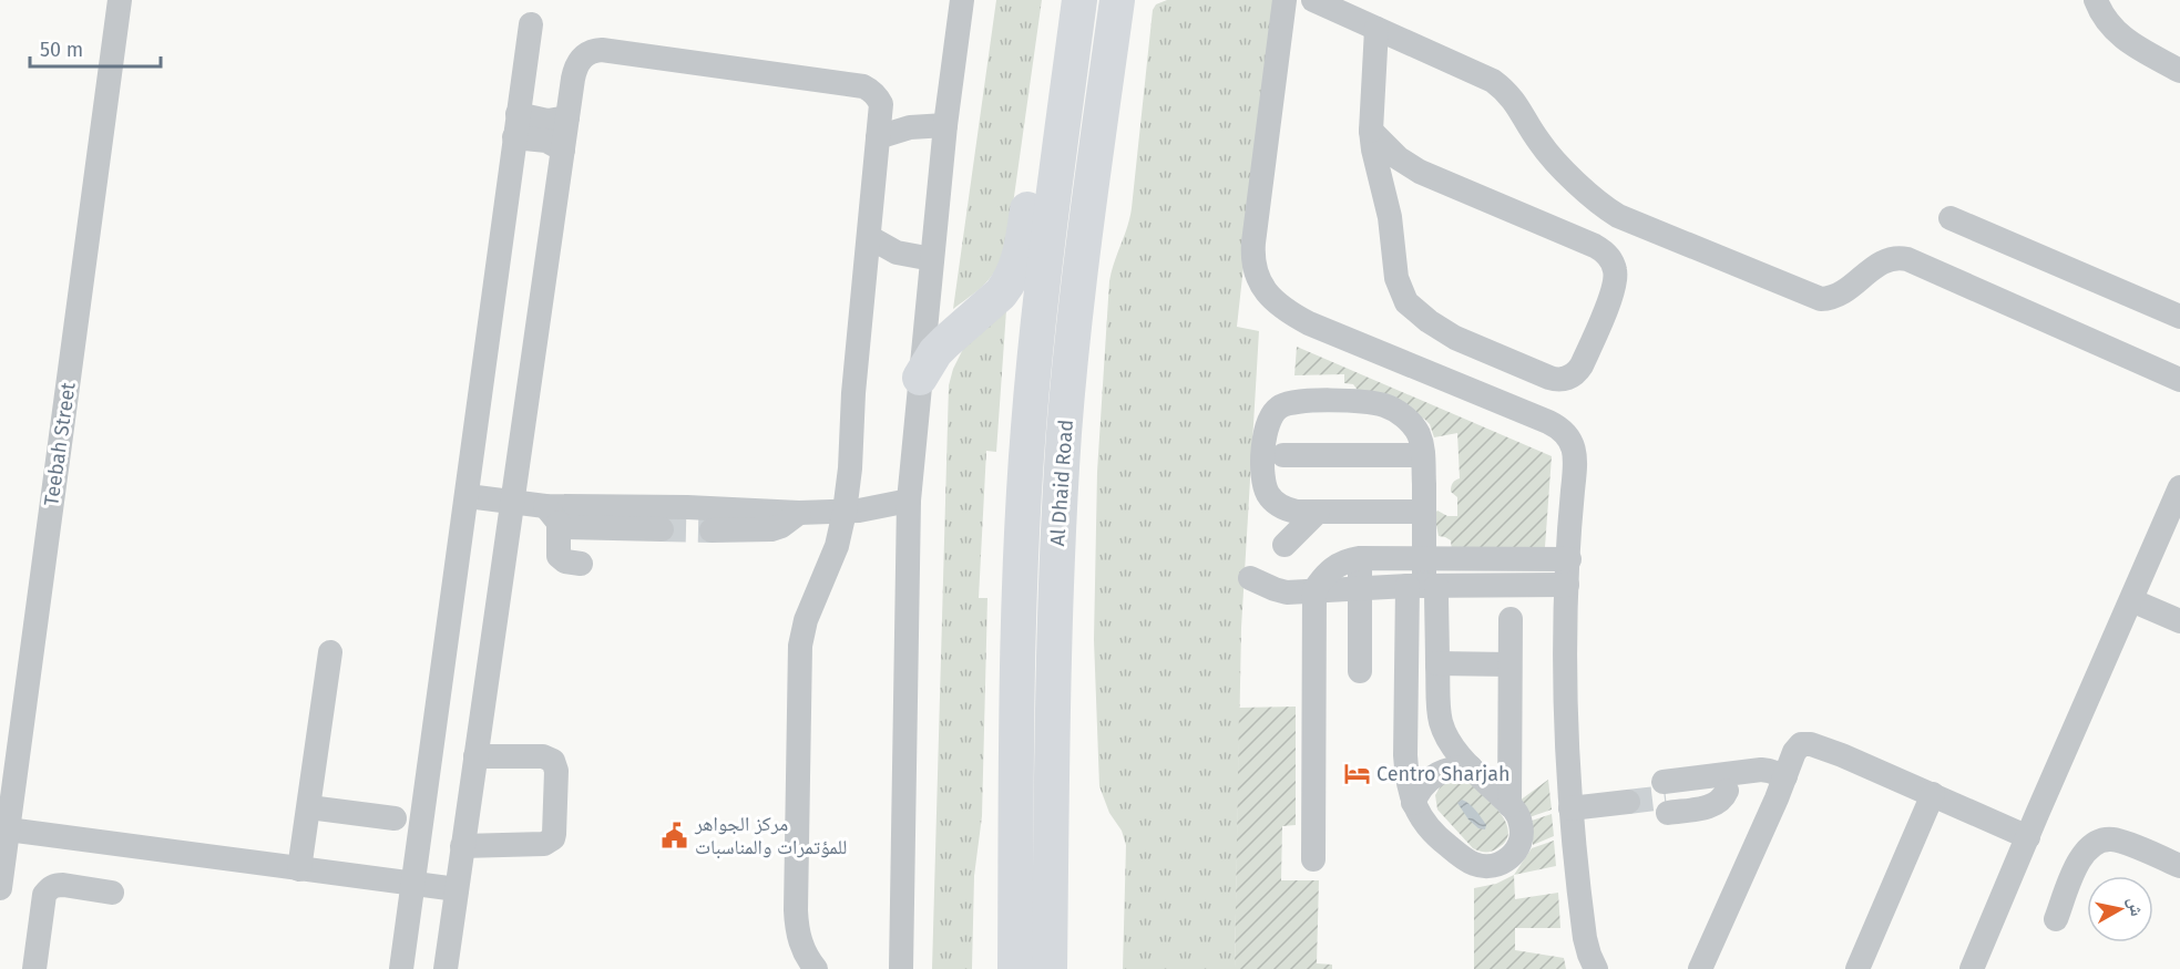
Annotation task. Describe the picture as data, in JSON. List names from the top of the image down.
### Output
{
  "streets": {
    "highway": ["Al Dhaid Road"],
    "street": ["Teebah Street"]
  },
  "places": {
    "hotel": ["Centro Sharjah"],
    "public building": ["مركز الجواهر للمؤتمرات والمناسبات"]
  },
  "scale_bar": "50 m",
  "north": "right"
}
